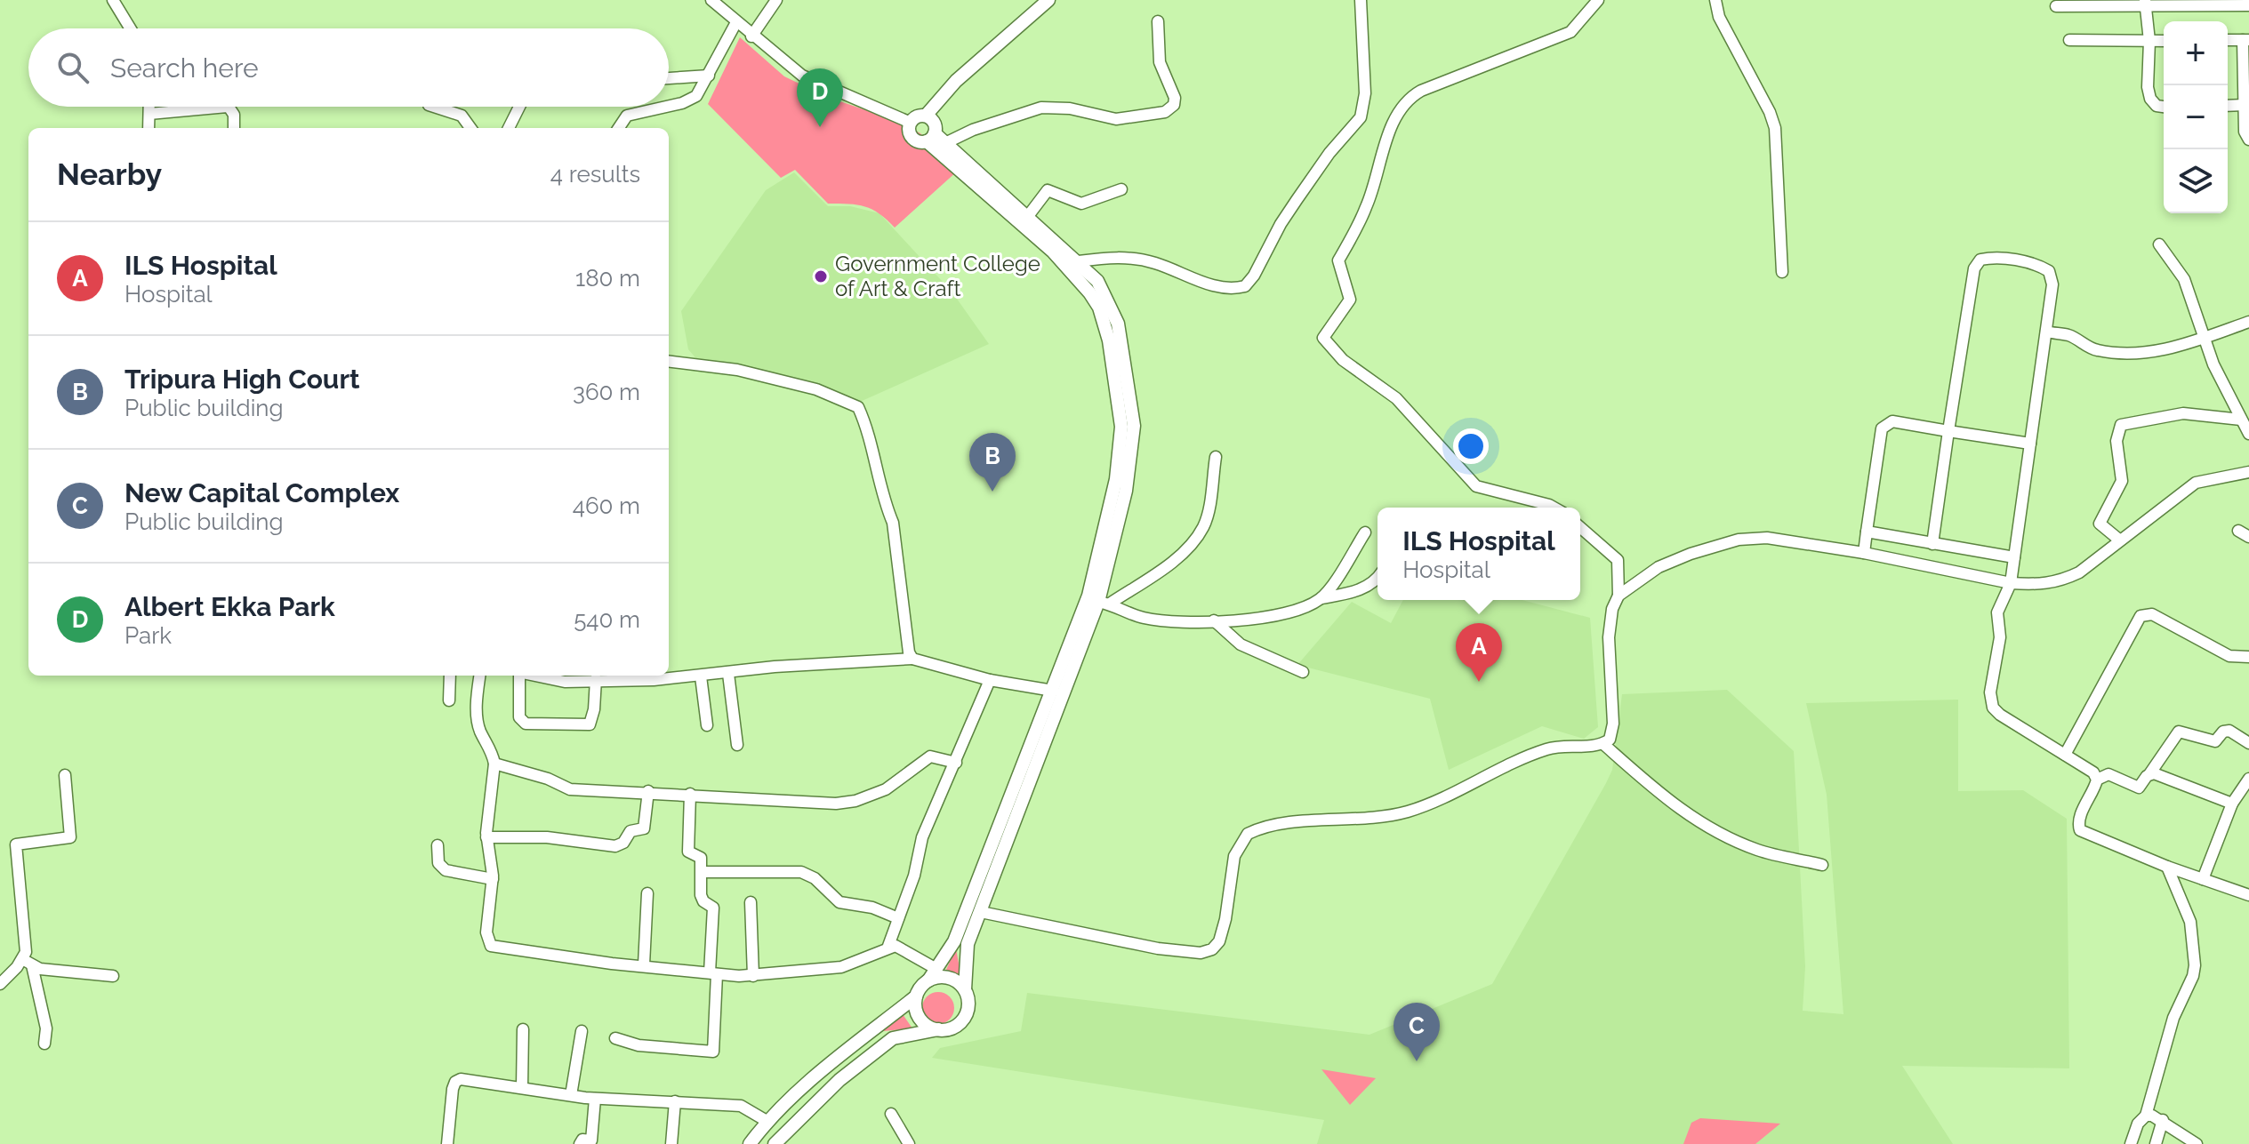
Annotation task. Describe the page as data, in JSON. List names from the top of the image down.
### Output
{
  "places": ["Government College of Art & Craft"],
  "page": {
    "map_buttons": ["+", "−"],
    "search": "Search here",
    "pins": [
      "D",
      "B",
      "A",
      "C"
    ],
    "heading": ["Nearby", "4 results"],
    "list": [
      {
        "mark": "A",
        "name": "ILS Hospital",
        "note": "Hospital",
        "value": "180 m"
      },
      {
        "mark": "B",
        "name": "Tripura High Court",
        "note": "Public building",
        "value": "360 m"
      },
      {
        "mark": "C",
        "name": "New Capital Complex",
        "note": "Public building",
        "value": "460 m"
      },
      {
        "mark": "D",
        "name": "Albert Ekka Park",
        "note": "Park",
        "value": "540 m"
      }
    ],
    "popup": ["ILS Hospital", "Hospital"]
  }
}
